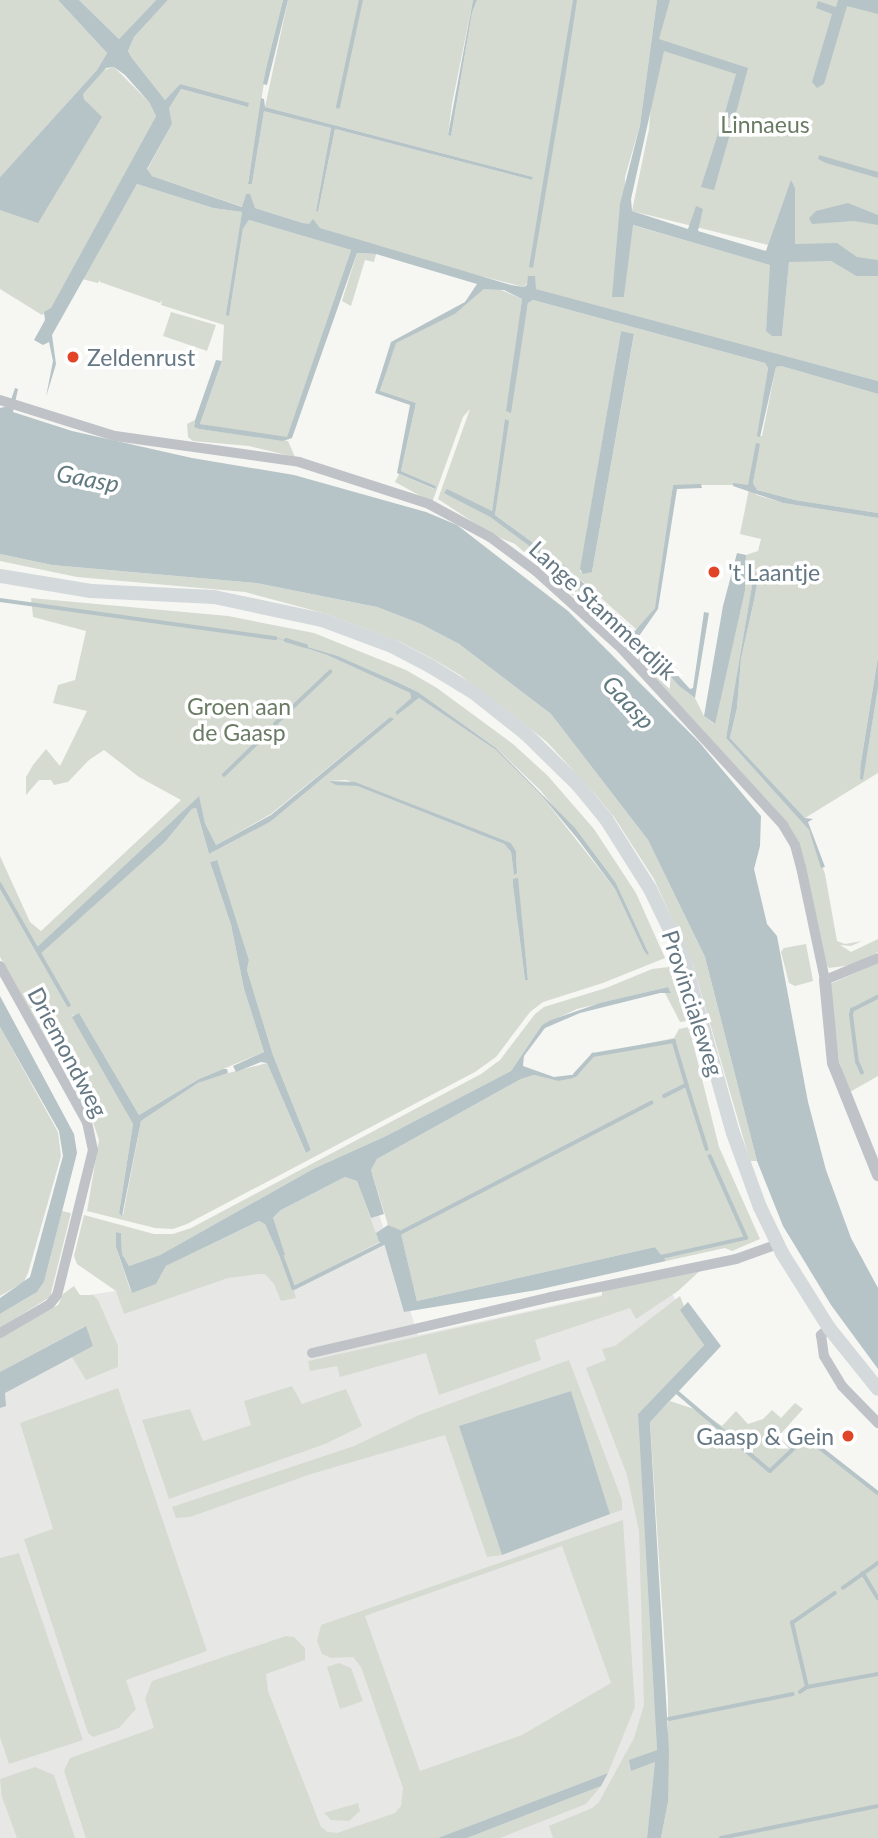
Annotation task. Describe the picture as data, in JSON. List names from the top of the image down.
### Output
{
  "streets": {
    "main road": ["Provincialeweg"],
    "street": ["Lange Stammerdijk", "Driemondweg"]
  },
  "water": ["Gaasp"],
  "parks": ["Linnaeus", "Groen aan de Gaasp"],
  "places": ["Zeldenrust", "'t Laantje", "Gaasp & Gein"]
}
